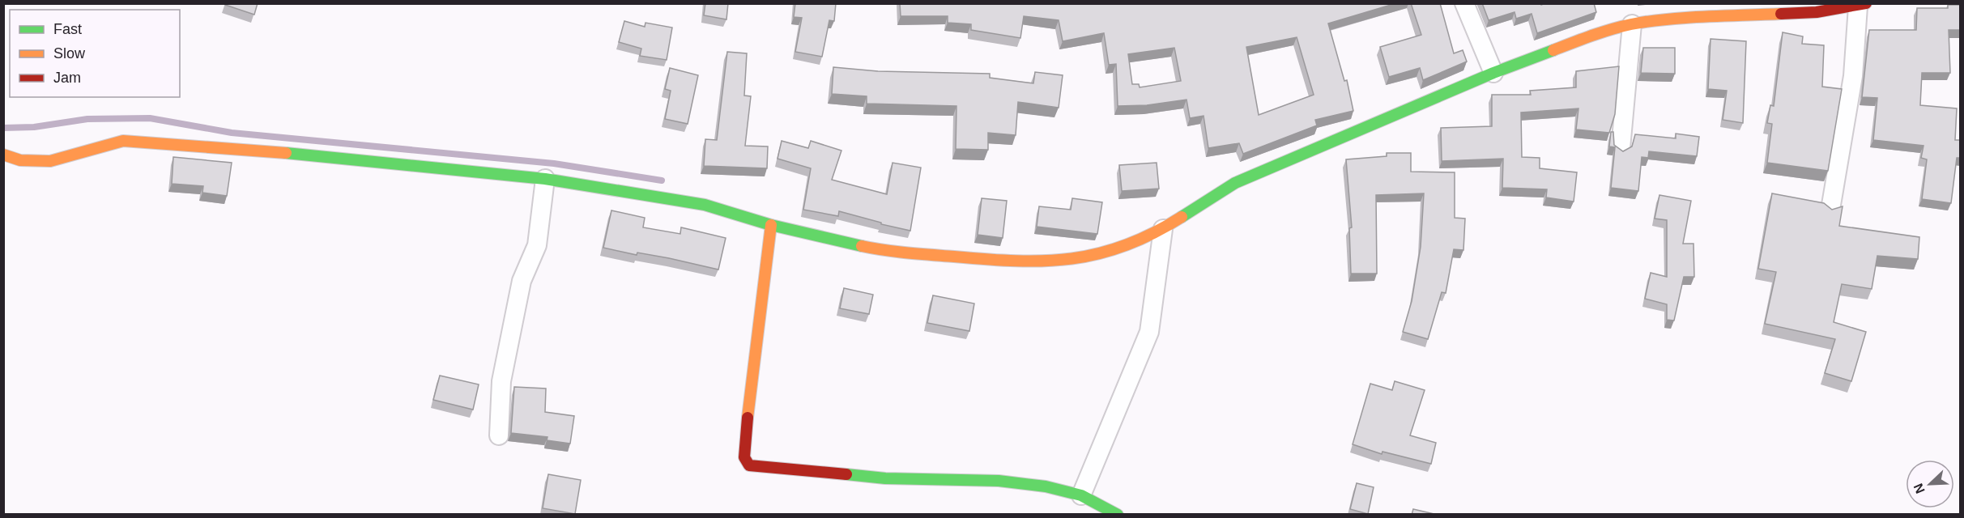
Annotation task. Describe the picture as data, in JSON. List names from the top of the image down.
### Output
{
  "legend": ["Fast", "Slow", "Jam"],
  "north": "bottom left"
}
